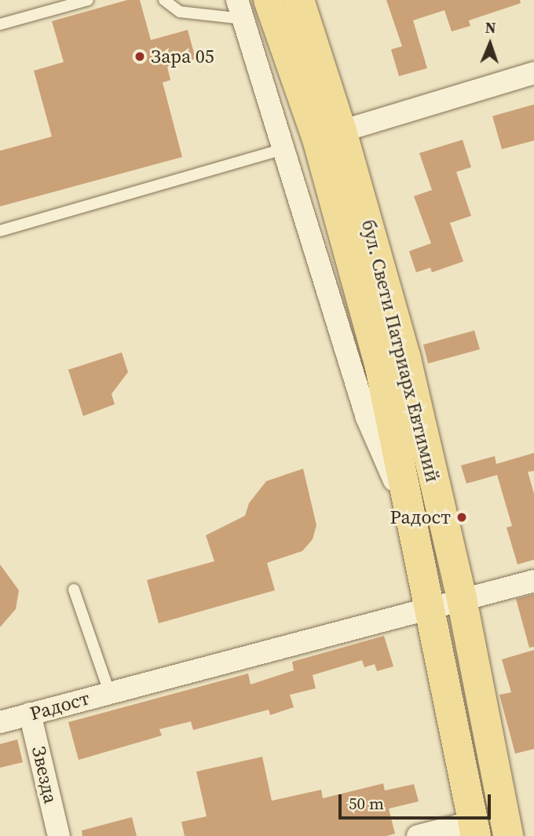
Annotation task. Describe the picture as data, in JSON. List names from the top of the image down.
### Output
{
  "streets": {
    "main road": ["бул. Свети Патриарх Евтимий"],
    "street": ["Радост", "Звезда"]
  },
  "crossings": [
    ["бул. Свети Патриарх Евтимий", "Радост"],
    ["Радост", "Звезда"]
  ],
  "places": ["Зара 05", "Радост"],
  "scale_bar": "50 m",
  "north": "top"
}
